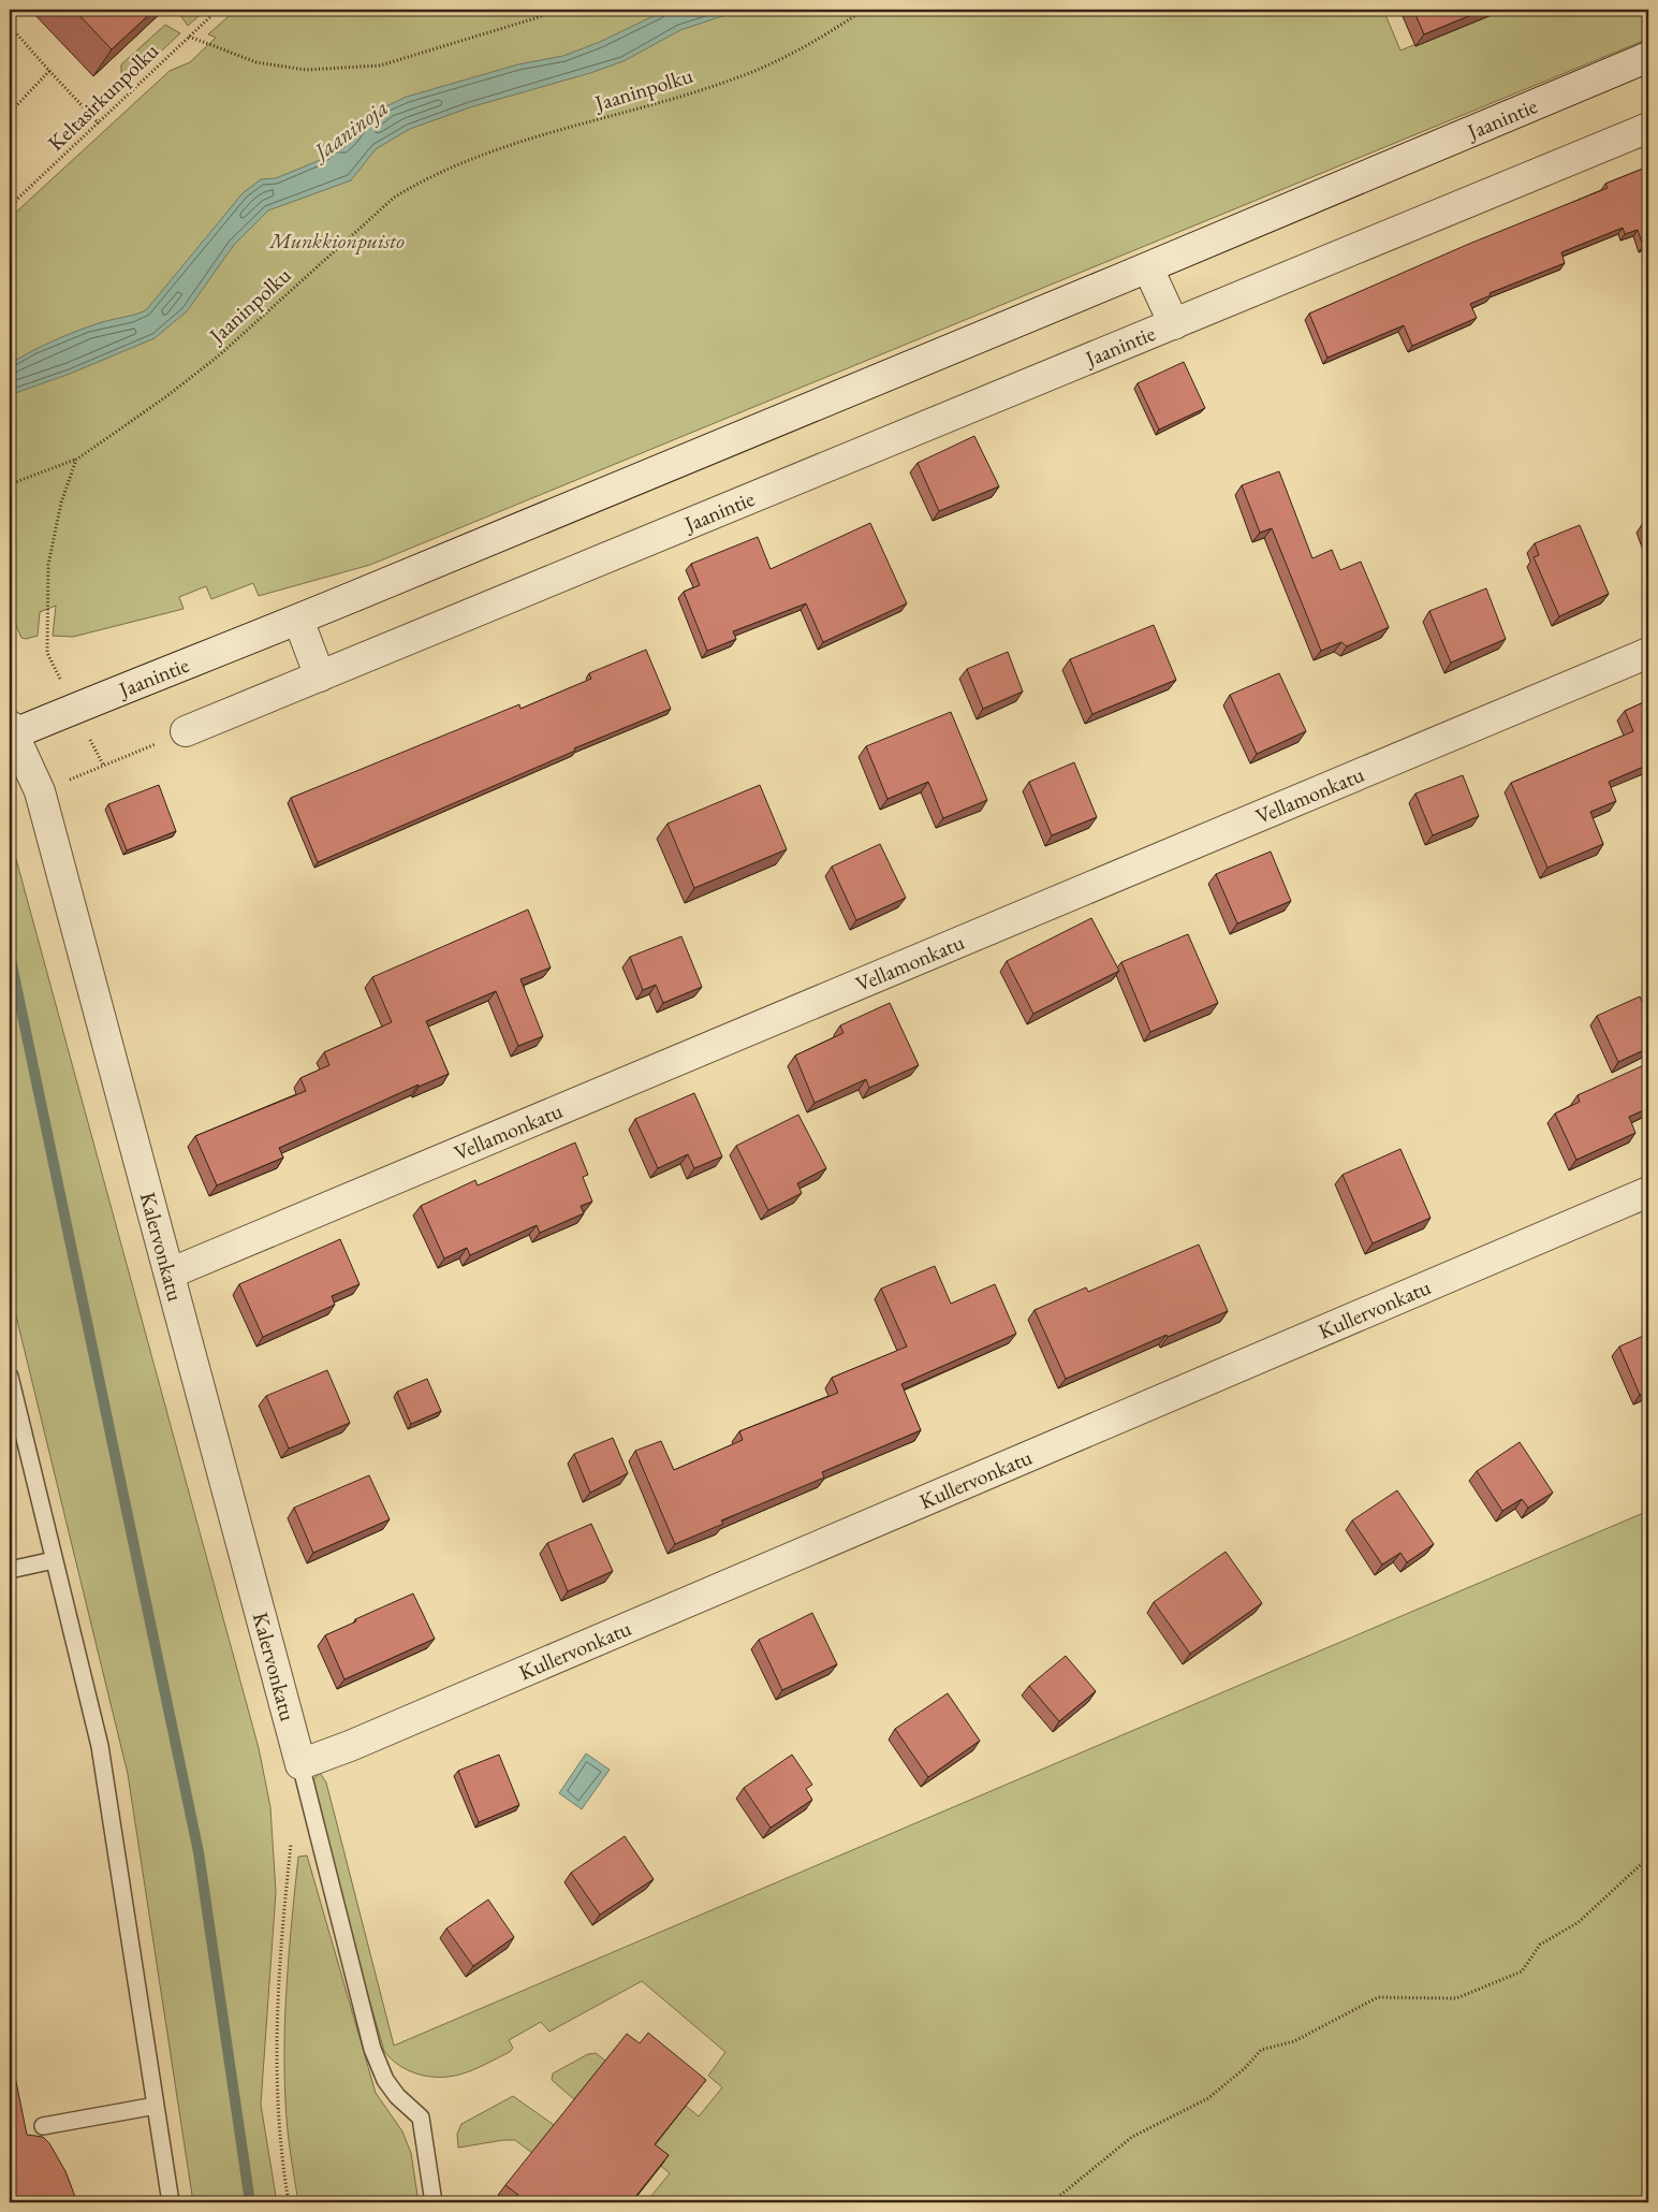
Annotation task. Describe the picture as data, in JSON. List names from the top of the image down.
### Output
{
  "streets": {
    "street": [
      "Jaanintie",
      "Vellamonkatu",
      "Kalervonkatu",
      "Kullervonkatu"
    ],
    "path": ["Jaaninpolku", "Keltasirkunpolku"]
  },
  "crossings": [
    ["Jaanintie", "Kalervonkatu"],
    ["Vellamonkatu", "Kalervonkatu"],
    ["Kalervonkatu", "Kullervonkatu"]
  ],
  "water": ["Jaaninoja"],
  "parks": ["Munkkionpuisto"]
}
